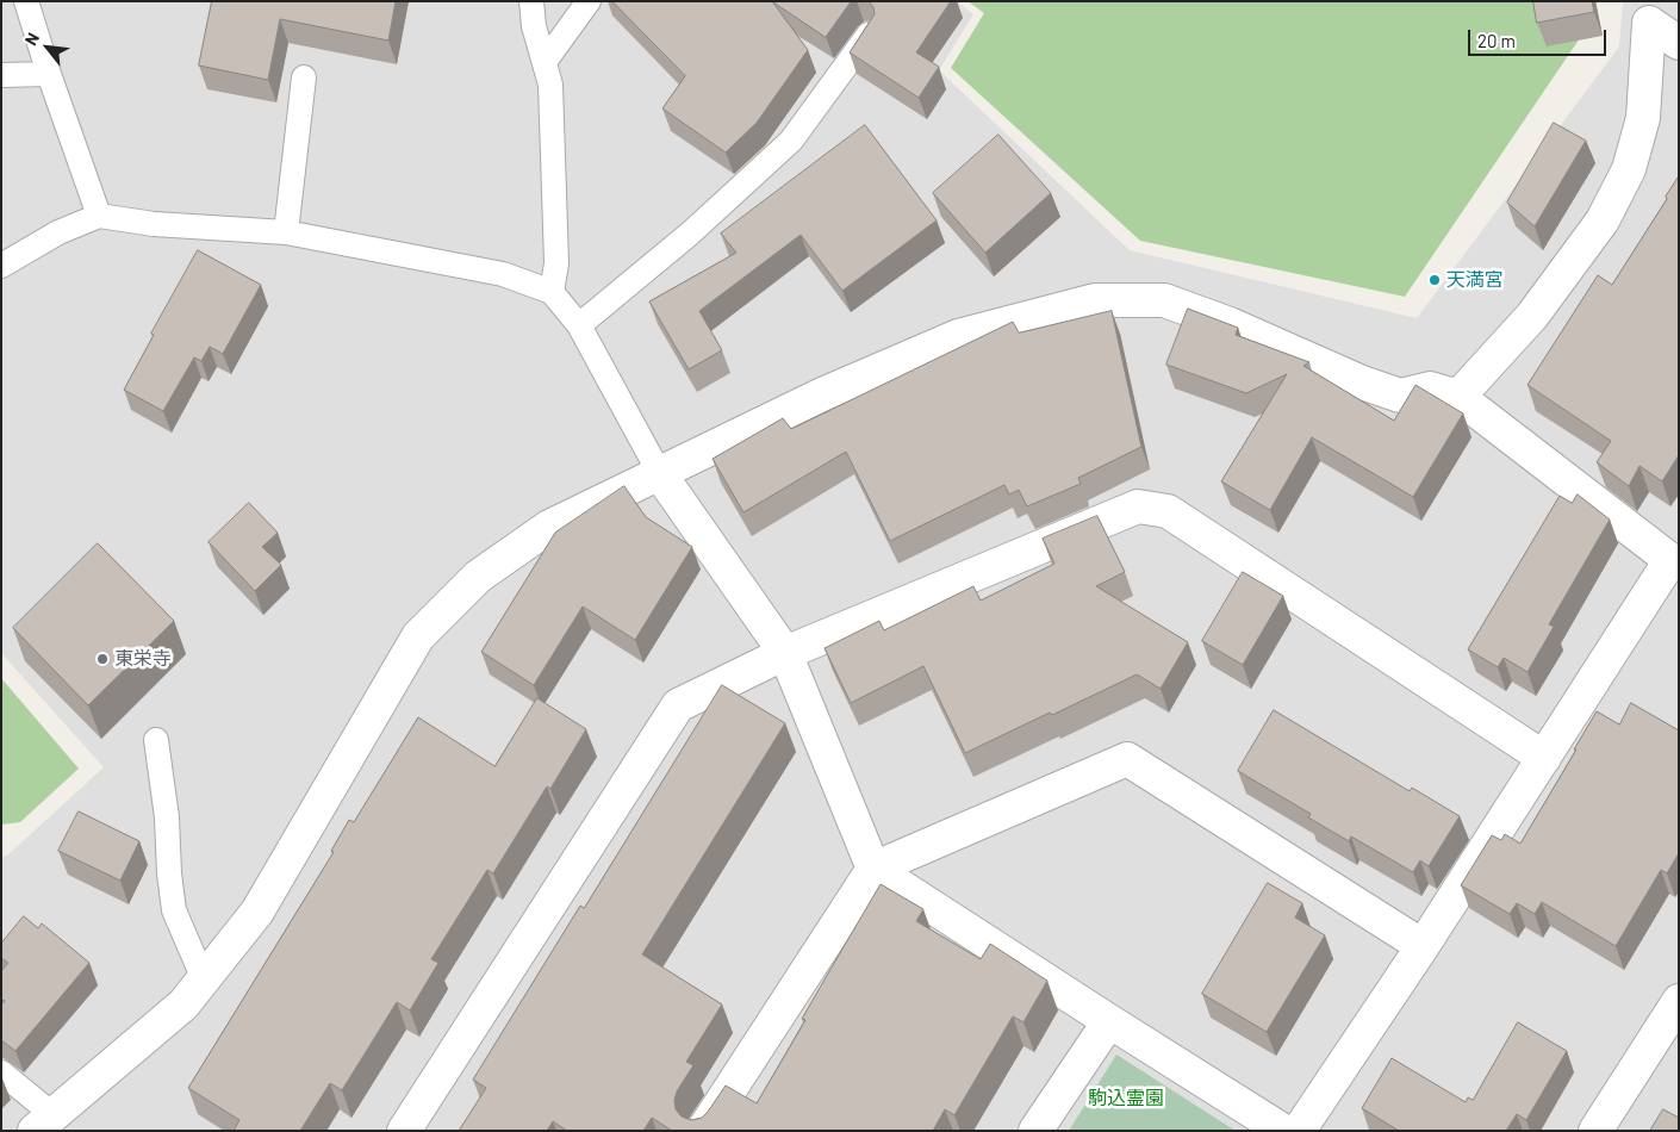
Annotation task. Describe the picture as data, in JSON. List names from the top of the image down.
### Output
{
  "parks": ["駒込霊園"],
  "places": ["天満宮", "東栄寺"],
  "scale_bar": "20 m",
  "north": "top left"
}
